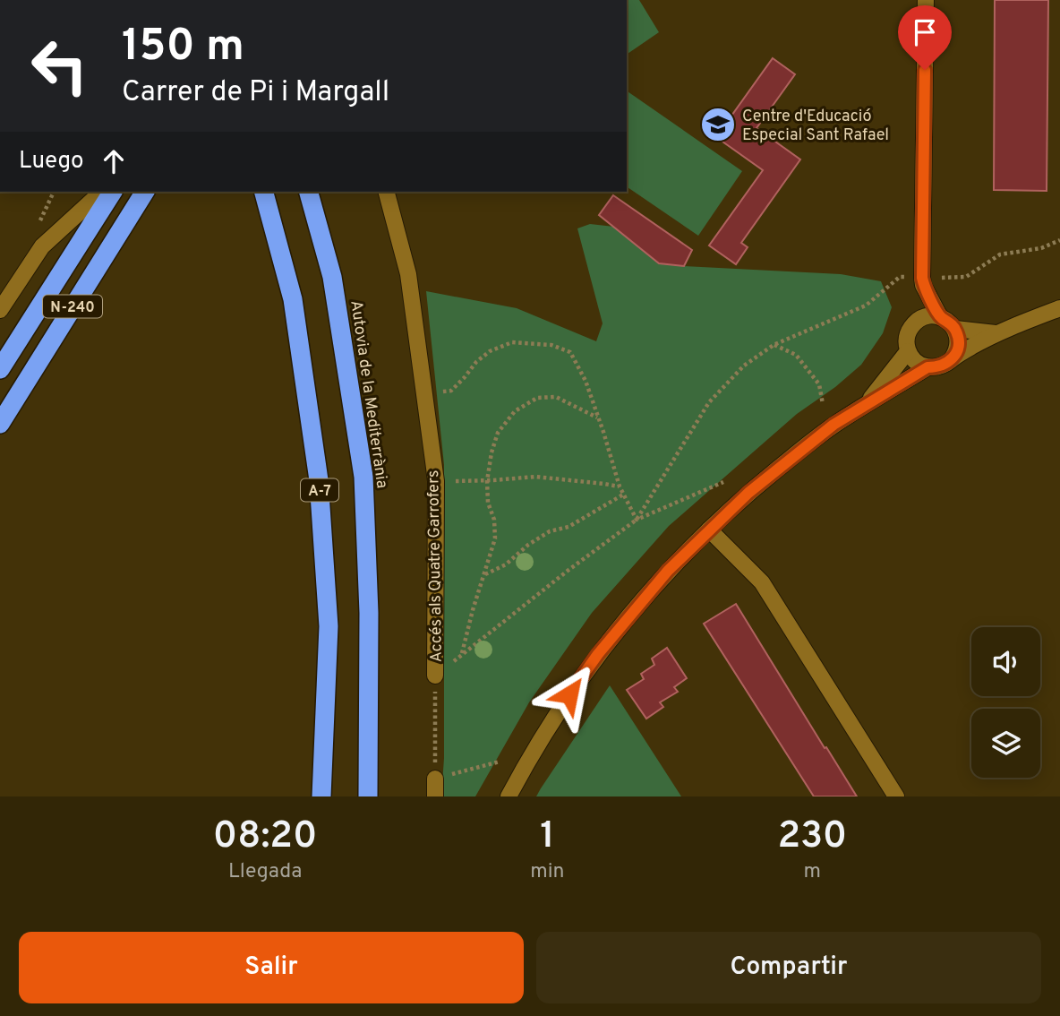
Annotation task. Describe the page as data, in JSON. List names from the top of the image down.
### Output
{
  "streets": {
    "highway": ["N-240", "Autovia de la Mediterrània", "A-7"],
    "street": ["Accés als Quatre Garrofers"]
  },
  "places": {
    "school or university": ["Centre d'Educació Especial Sant Rafael"]
  },
  "page": {
    "turn": ["150 m", "Carrer de Pi i Margall"],
    "then": "Luego",
    "eta": [
      "08:20",
      "Llegada",
      "1",
      "min",
      "230",
      "m"
    ],
    "buttons": ["Salir", "Compartir"]
  }
}
